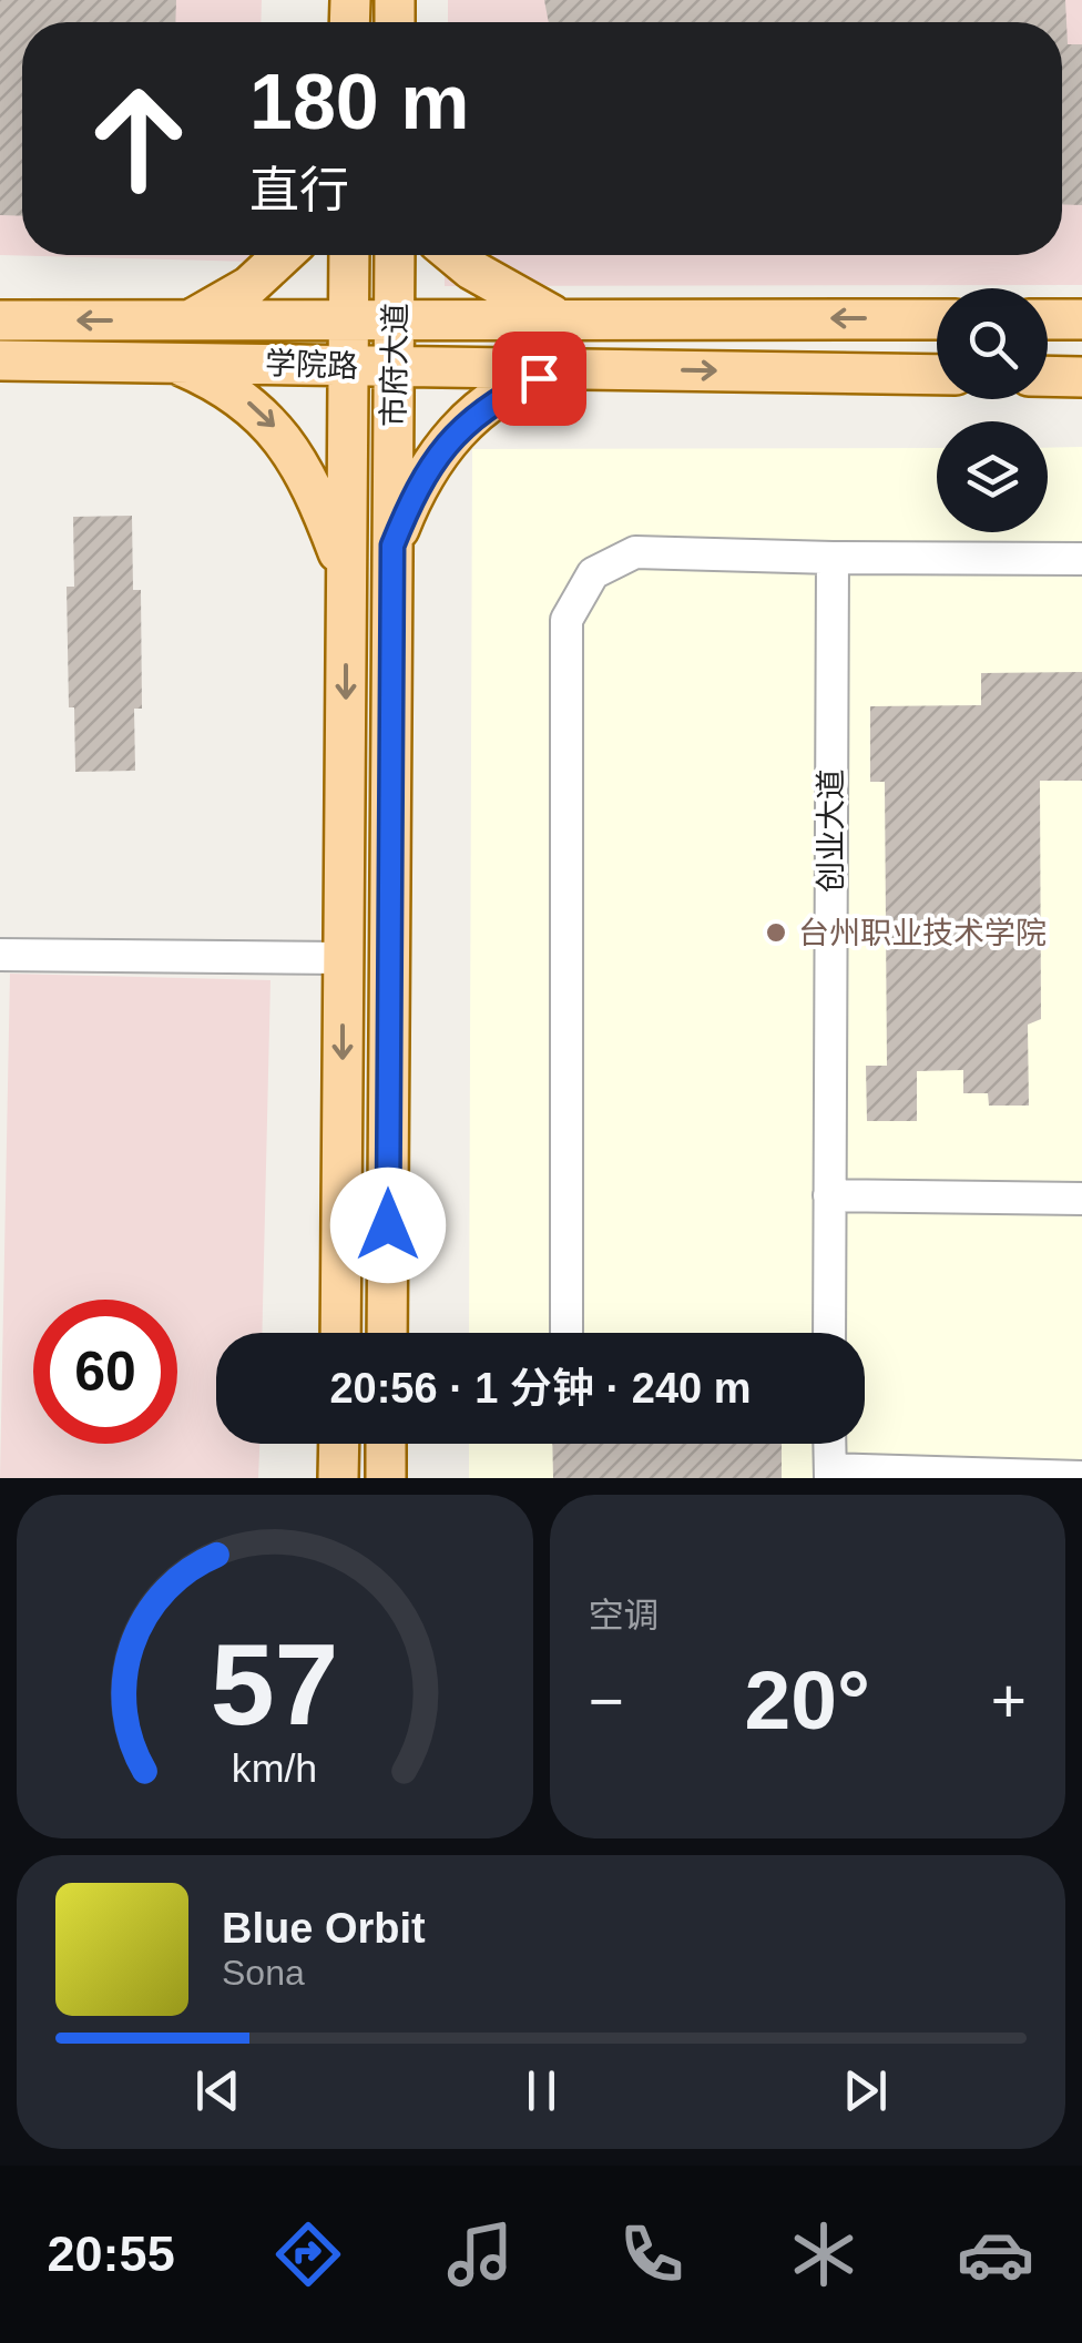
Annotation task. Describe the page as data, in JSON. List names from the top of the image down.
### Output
{
  "streets": {
    "main road": ["学院路", "市府大道"],
    "street": ["创业大道"]
  },
  "crossings": [
    ["学院路", "市府大道"]
  ],
  "places": ["台州职业技术学院"],
  "page": {
    "turn": ["180 m", "直行"],
    "limit": "60",
    "trip": "20:56 · 1 分钟 · 240 m",
    "tile": "空调",
    "heat": ["−", "20°", "+"],
    "song": ["Blue Orbit", "Sona"],
    "tabs": "20:55",
    "gauge": ["57", "km/h"]
  }
}
